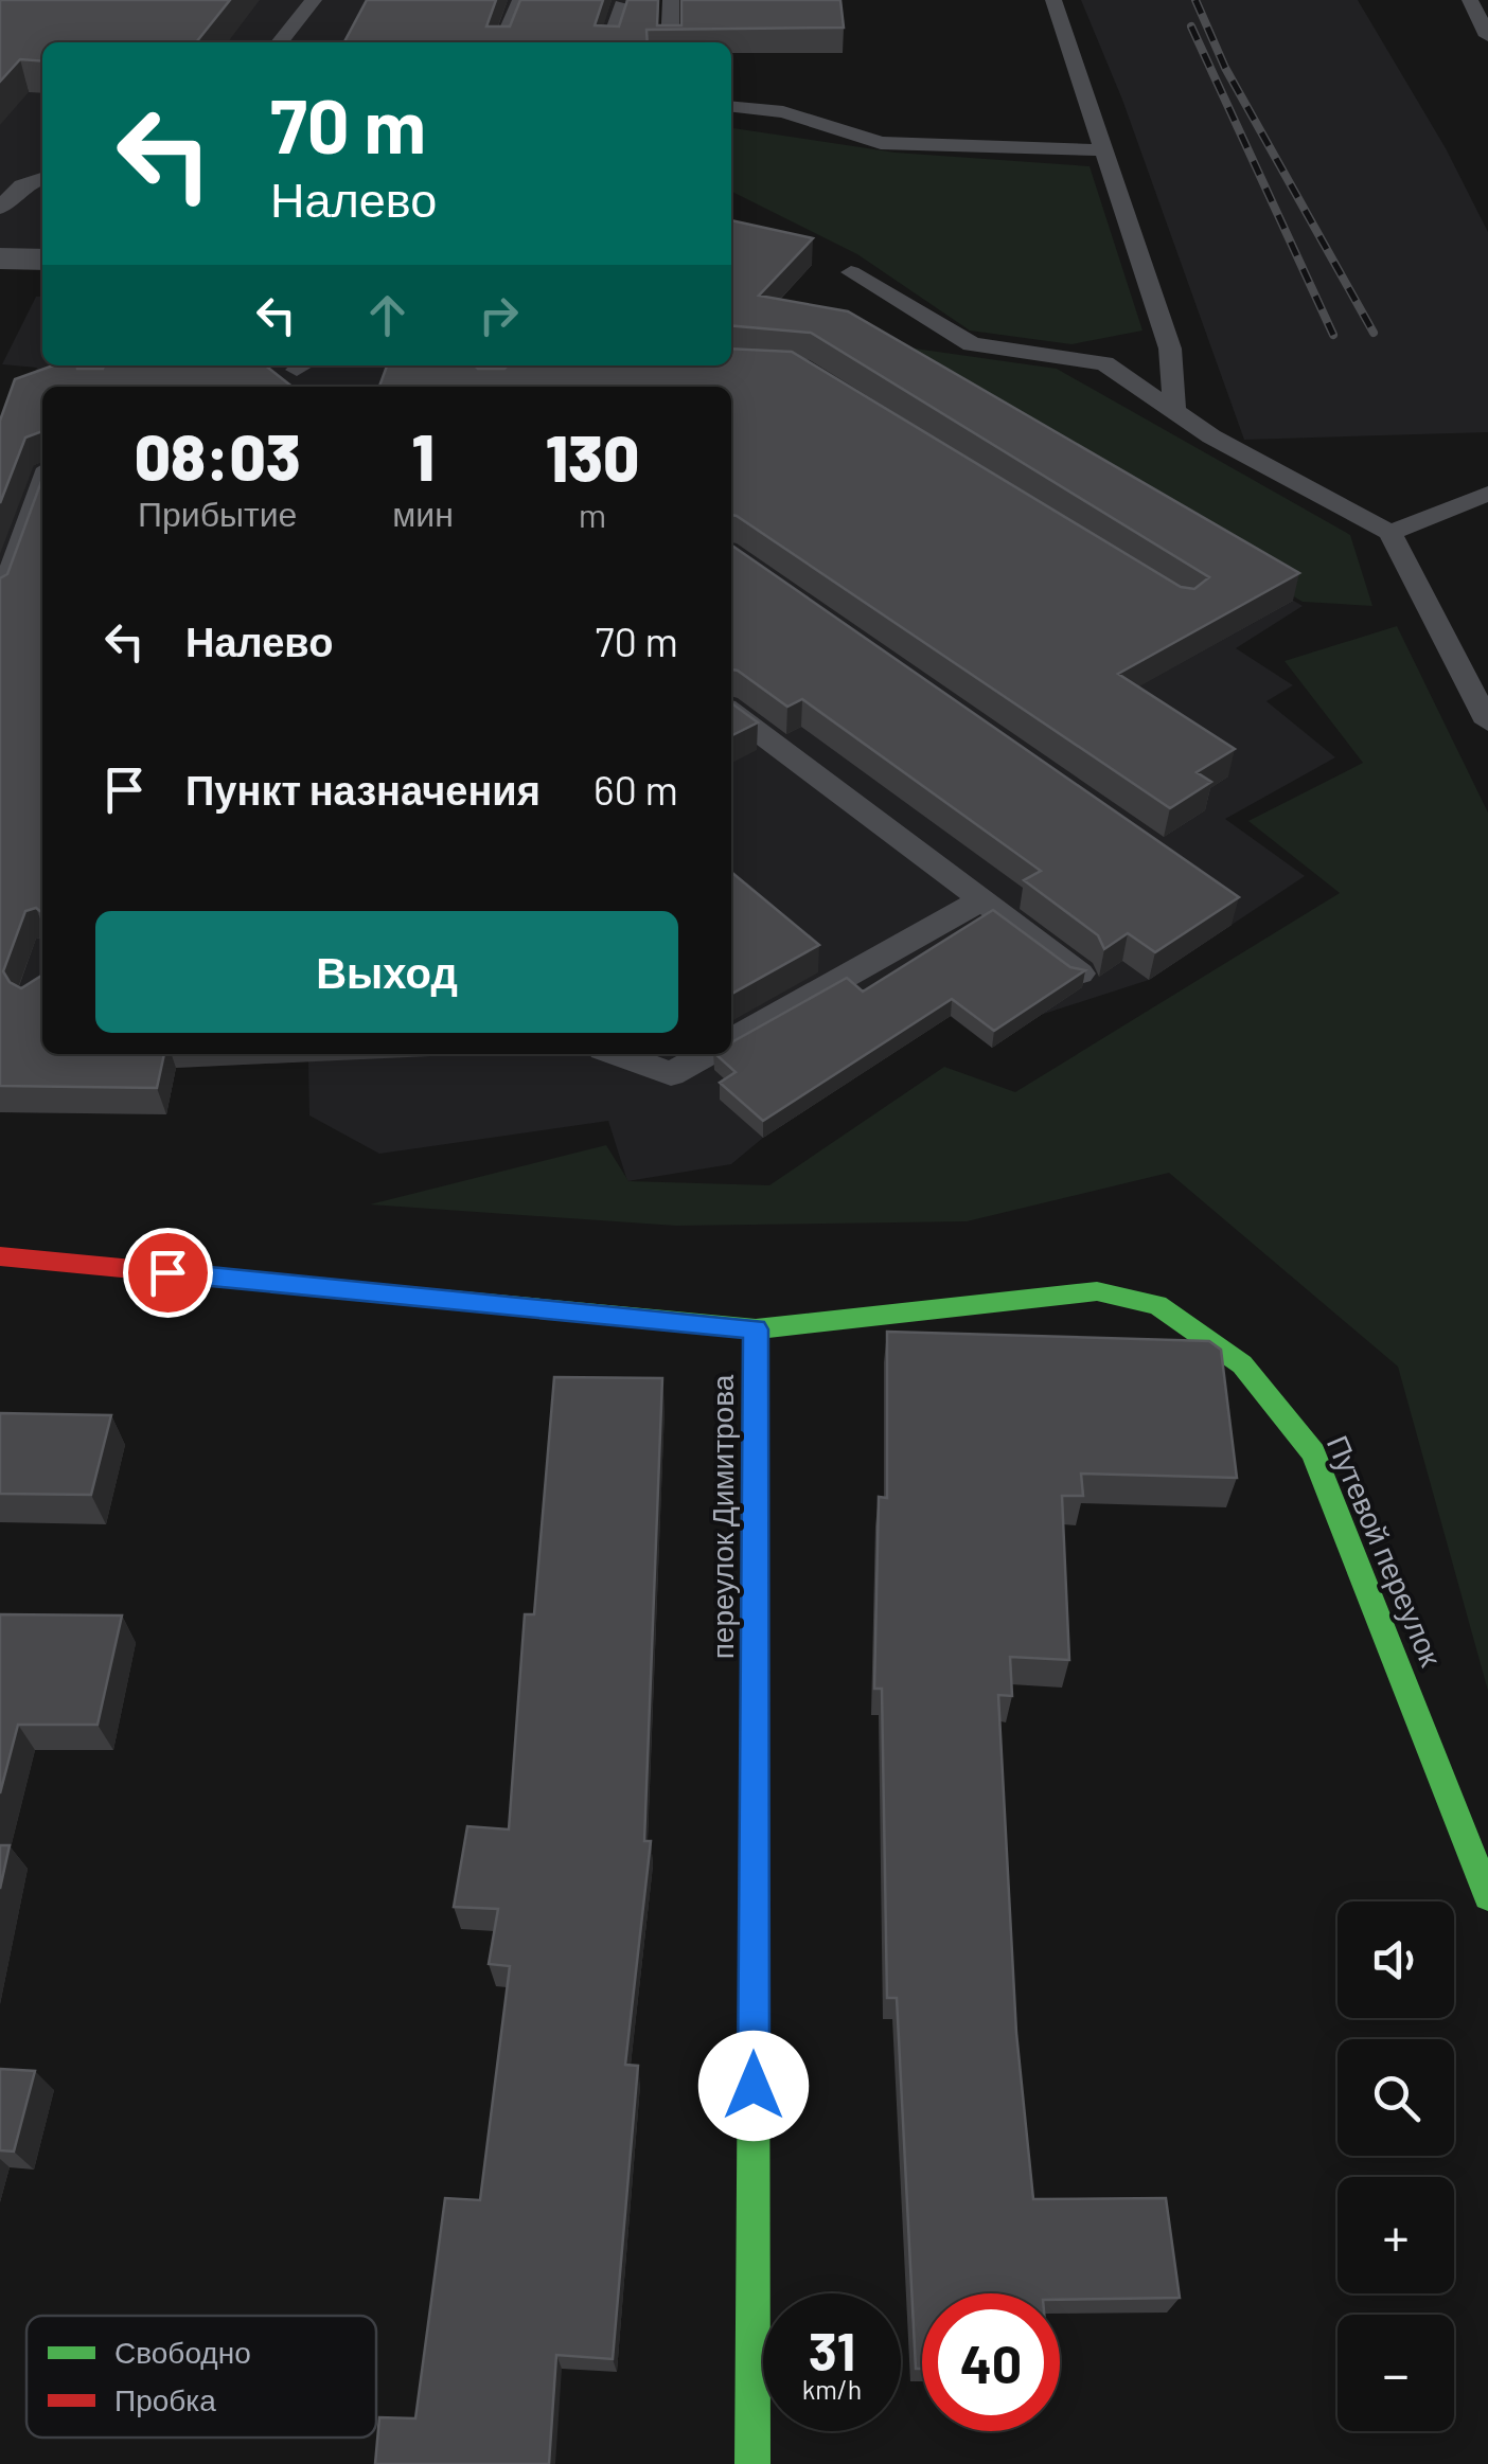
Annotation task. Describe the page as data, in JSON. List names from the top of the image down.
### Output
{
  "streets": {
    "street": ["переулок Димитрова", "Путевой переулок"]
  },
  "crossings": [
    ["переулок Димитрова", "Путевой переулок"]
  ],
  "legend": ["Свободно", "Пробка"],
  "page": {
    "turn": ["70 m", "Налево"],
    "eta": [
      "08:03",
      "Прибытие",
      "1",
      "мин",
      "130",
      "m"
    ],
    "list": [
      {
        "name": "Налево",
        "value": "70 m"
      },
      {
        "name": "Пункт назначения",
        "value": "60 m"
      }
    ],
    "buttons": "Выход",
    "map_buttons": ["+", "−"],
    "speed": "31 km/h",
    "limit": "40"
  }
}
